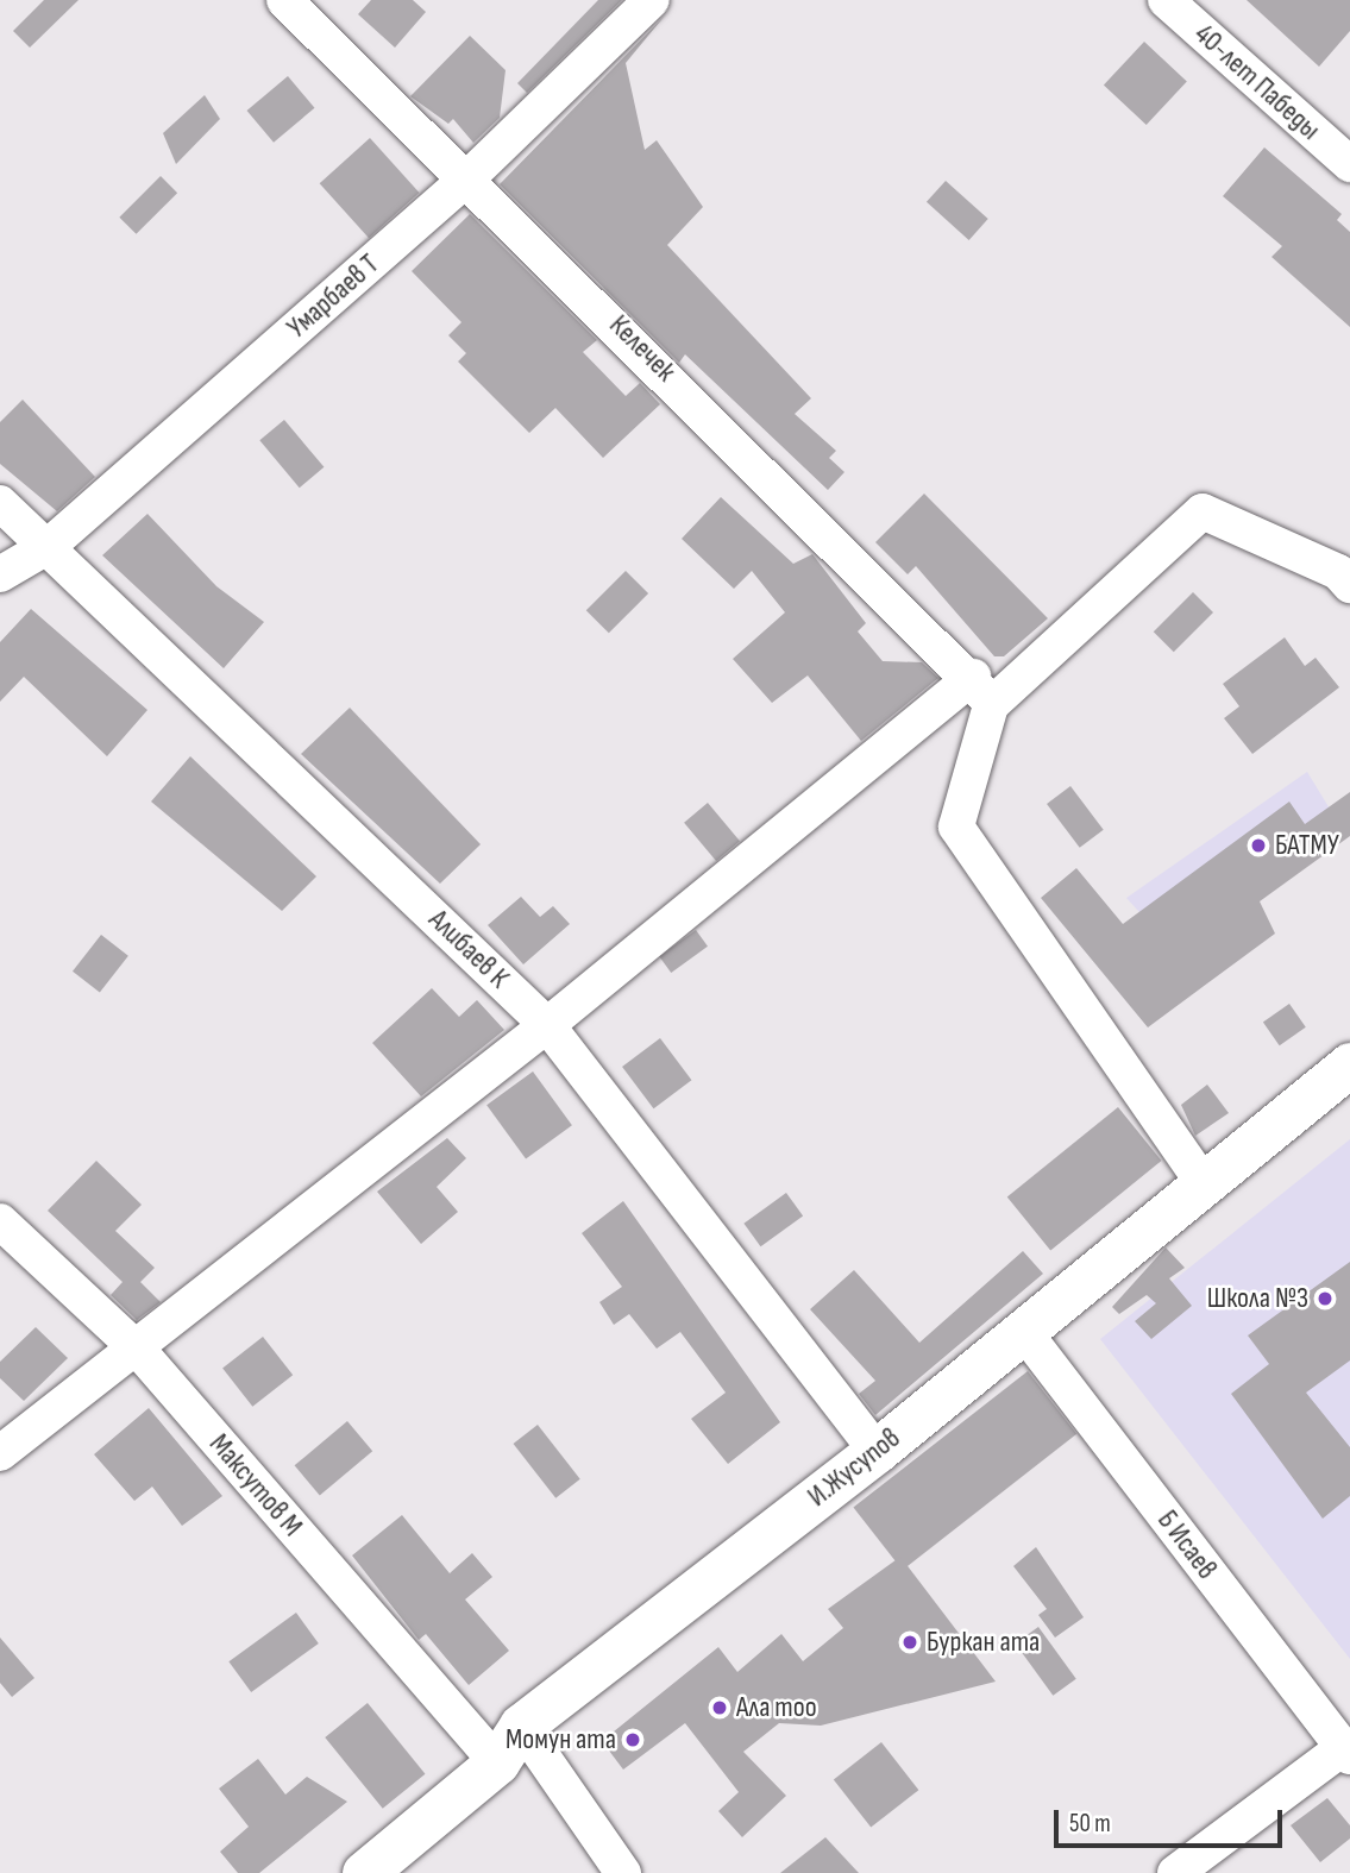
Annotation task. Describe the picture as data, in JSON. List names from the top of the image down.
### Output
{
  "streets": {
    "street": [
      "40-лет Пабеды",
      "Умарбаев Т",
      "Келечек",
      "Алибаев К",
      "И.Жусупов",
      "Максутов М",
      "Б Исаев"
    ]
  },
  "crossings": [
    ["Умарбаев Т", "Келечек"],
    ["Умарбаев Т", "Алибаев К"],
    ["Алибаев К", "И.Жусупов"],
    ["И.Жусупов", "Максутов М"],
    ["И.Жусупов", "Б Исаев"]
  ],
  "places": [
    "БАТМУ",
    "Школа №3",
    "Буркан ата",
    "Ала тоо",
    "Момун ата"
  ],
  "scale_bar": "50 m"
}
